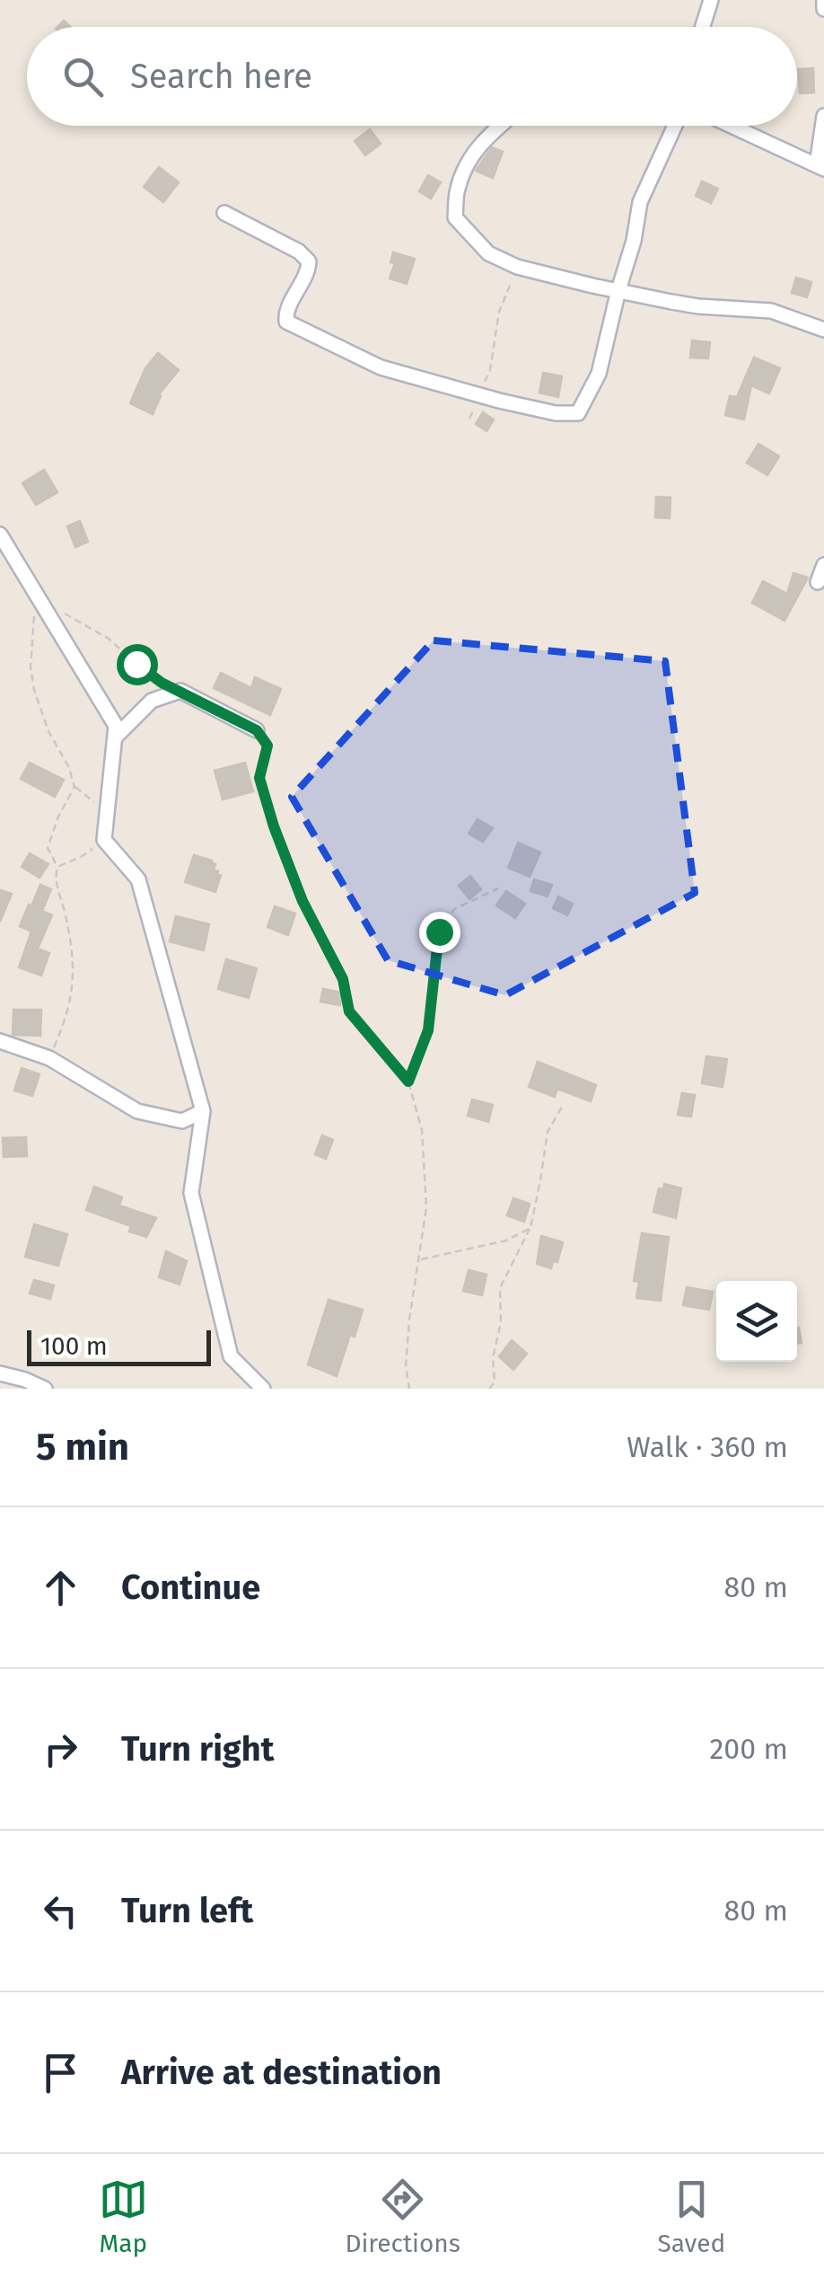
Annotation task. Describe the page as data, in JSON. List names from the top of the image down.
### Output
{
  "scale_bar": "100 m",
  "page": {
    "search": "Search here",
    "scale": "100 m",
    "heading": ["5 min", "Walk · 360 m"],
    "list": [
      ["Continue", "80 m"],
      ["Turn right", "200 m"],
      ["Turn left", "80 m"],
      "Arrive at destination"
    ],
    "nav": ["Map", "Directions", "Saved"]
  }
}
